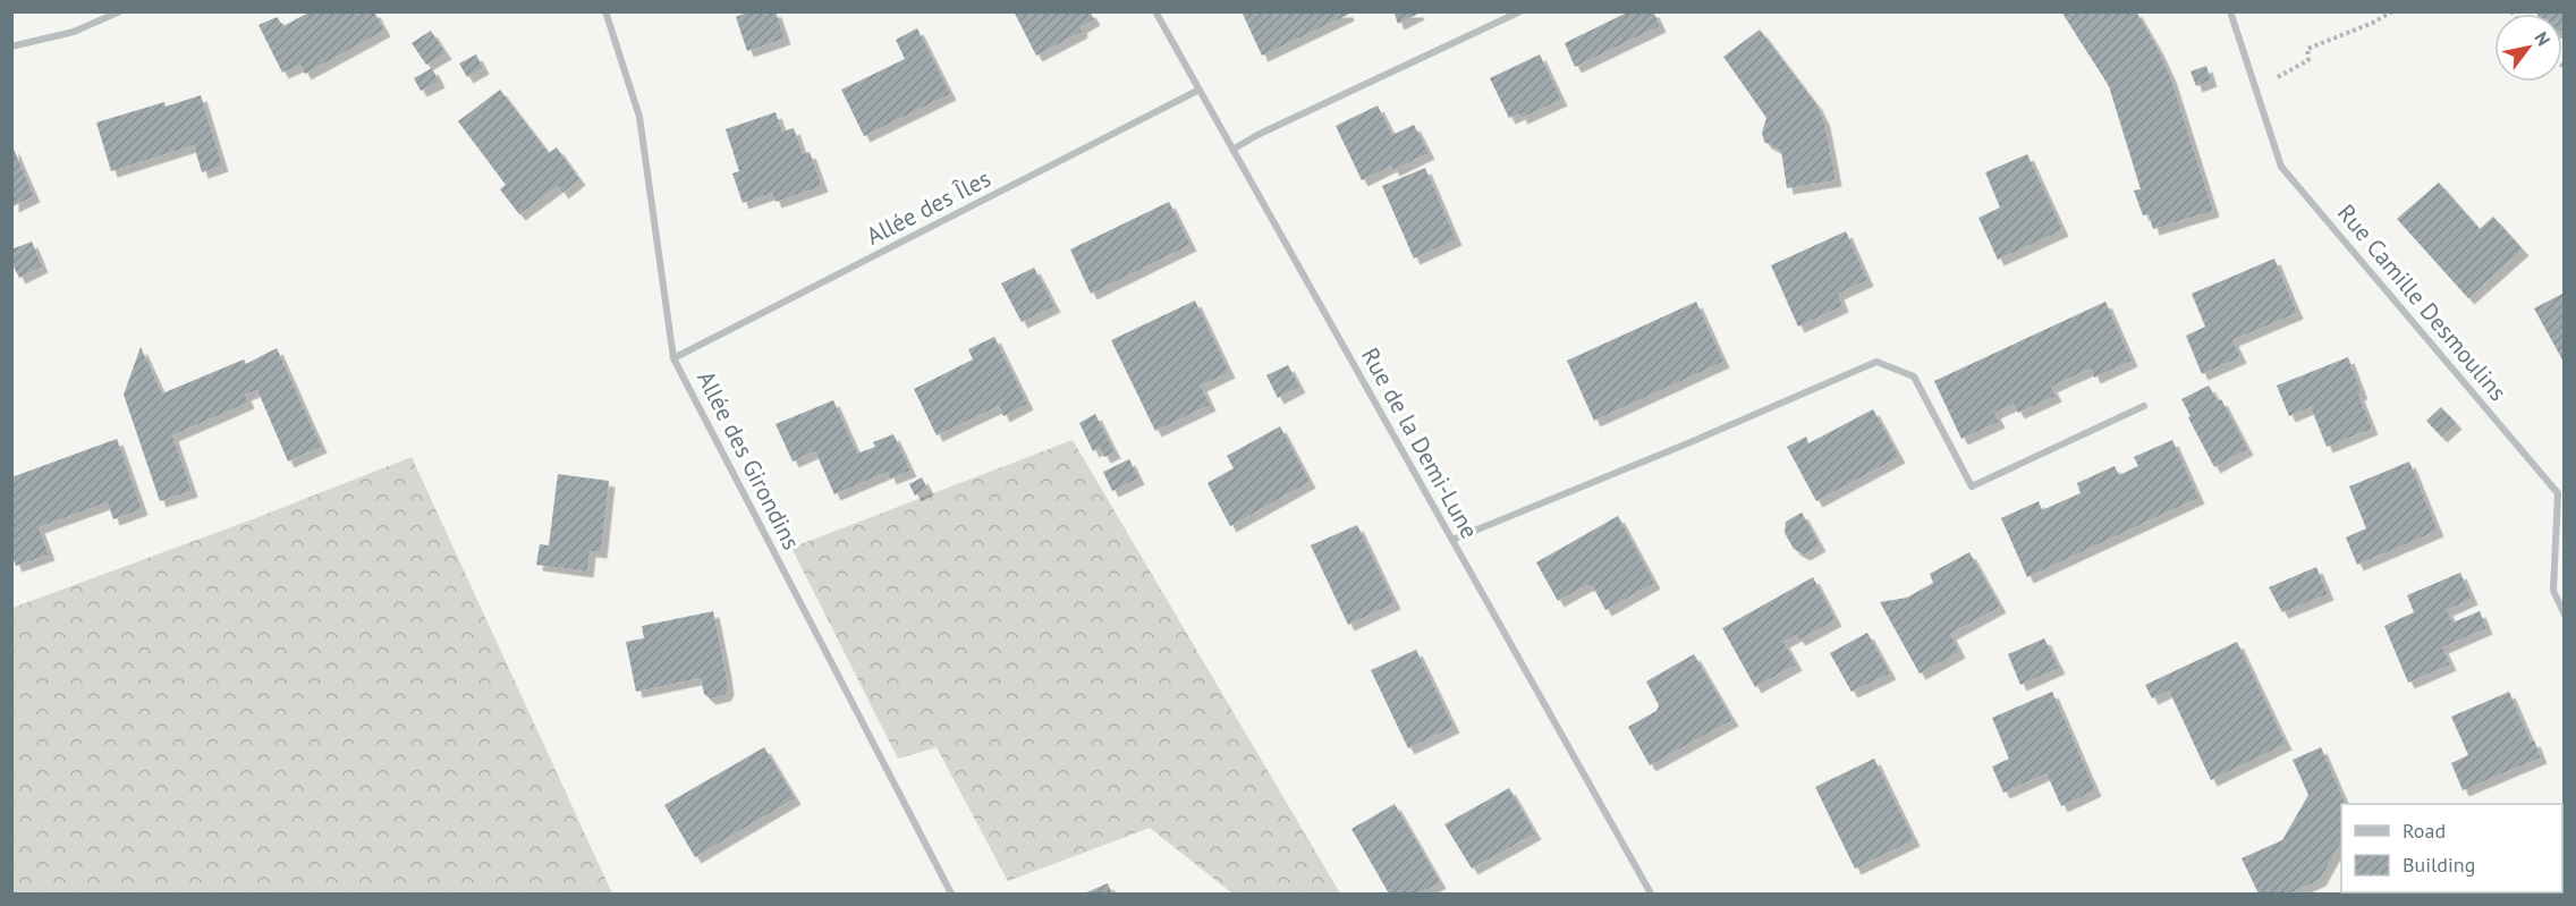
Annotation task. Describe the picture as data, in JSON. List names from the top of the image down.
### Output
{
  "streets": {
    "street": [
      "Allée des Îles",
      "Rue Camille Desmoulins",
      "Rue de la Demi-Lune",
      "Allée des Girondins"
    ]
  },
  "crossings": [
    ["Allée des Îles", "Rue de la Demi-Lune"],
    ["Allée des Îles", "Allée des Girondins"]
  ],
  "legend": ["Road", "Building"],
  "north": "top right"
}
